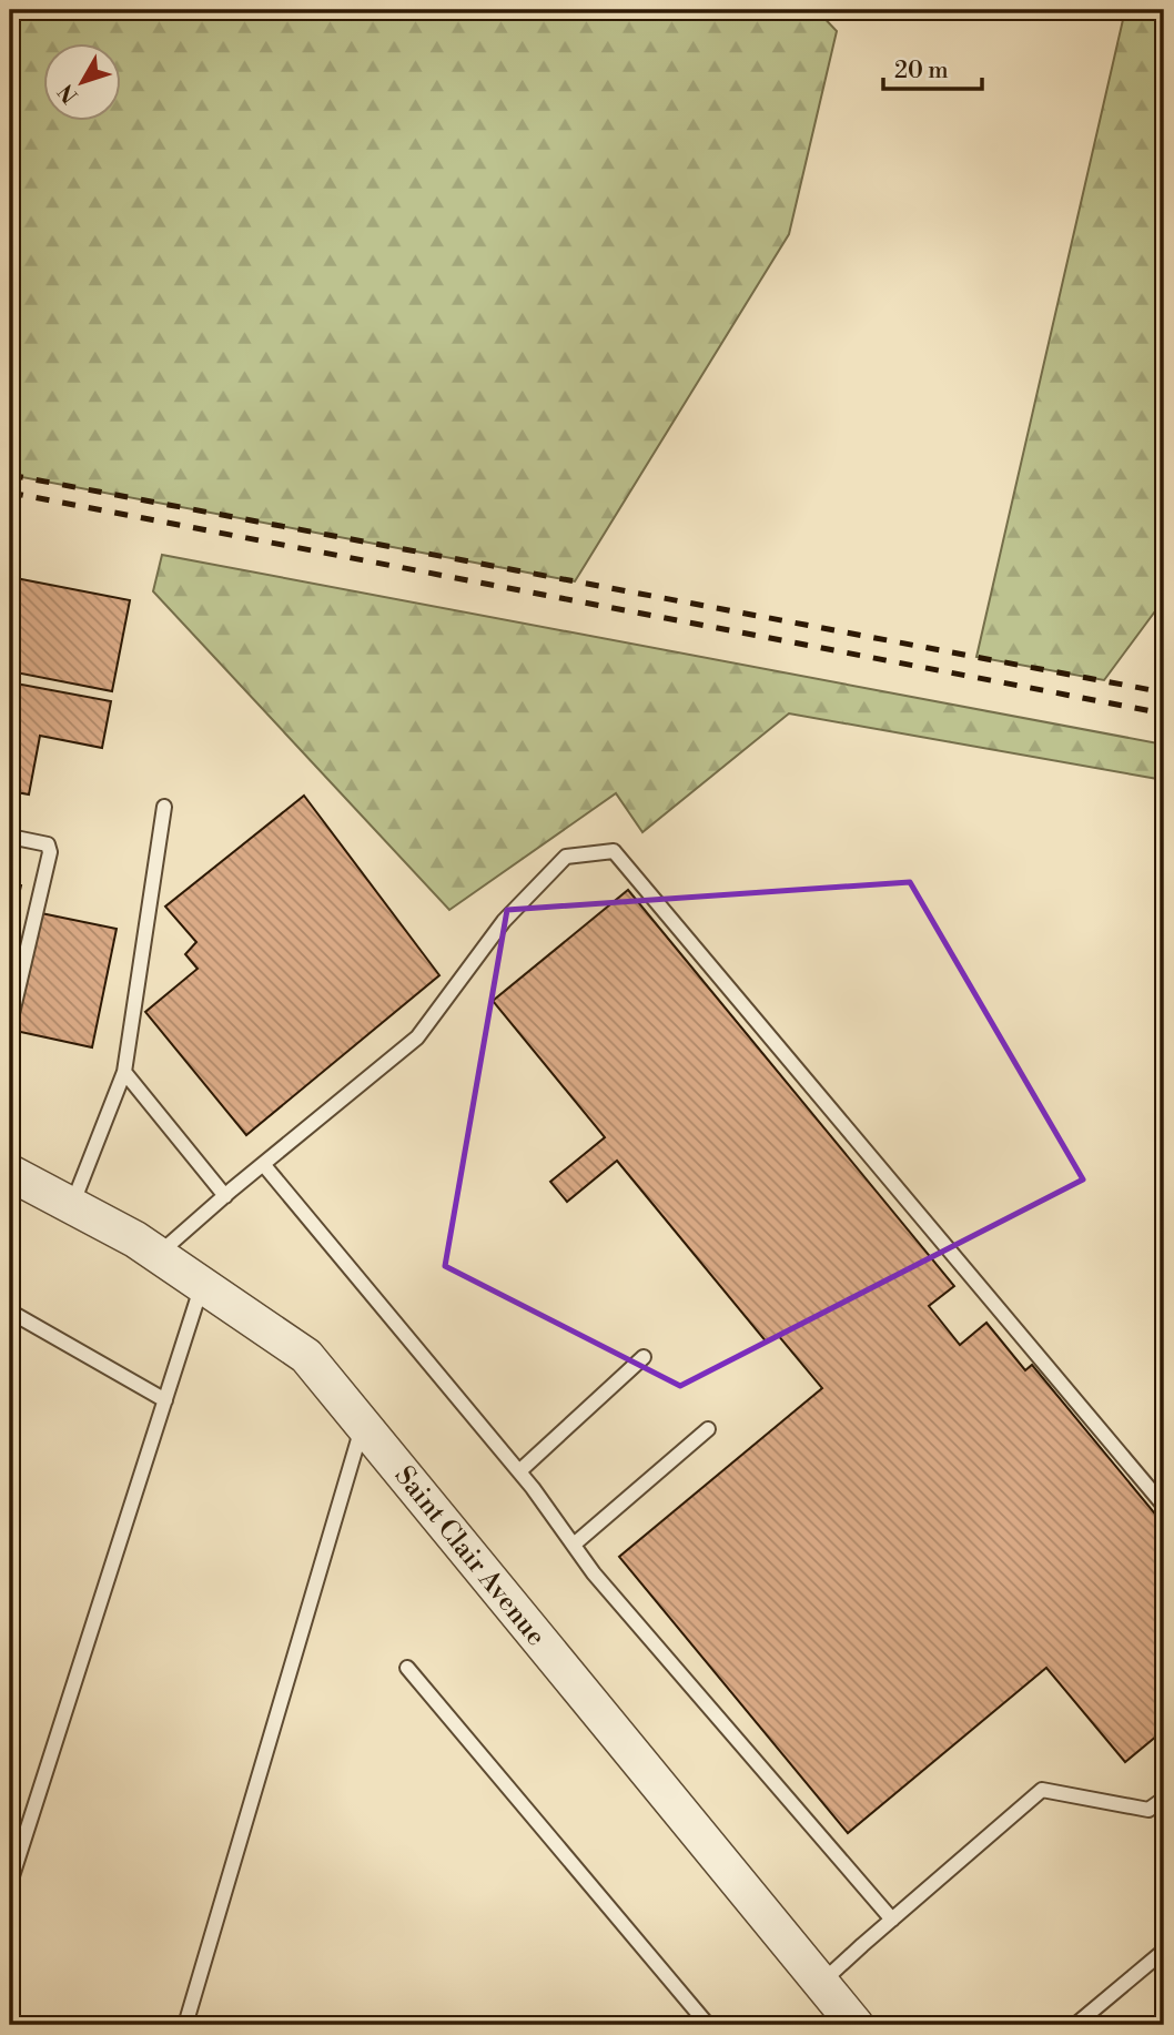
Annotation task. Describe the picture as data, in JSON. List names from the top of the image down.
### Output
{
  "streets": {
    "street": ["Saint Clair Avenue"]
  },
  "scale_bar": "20 m",
  "north": "bottom left"
}
